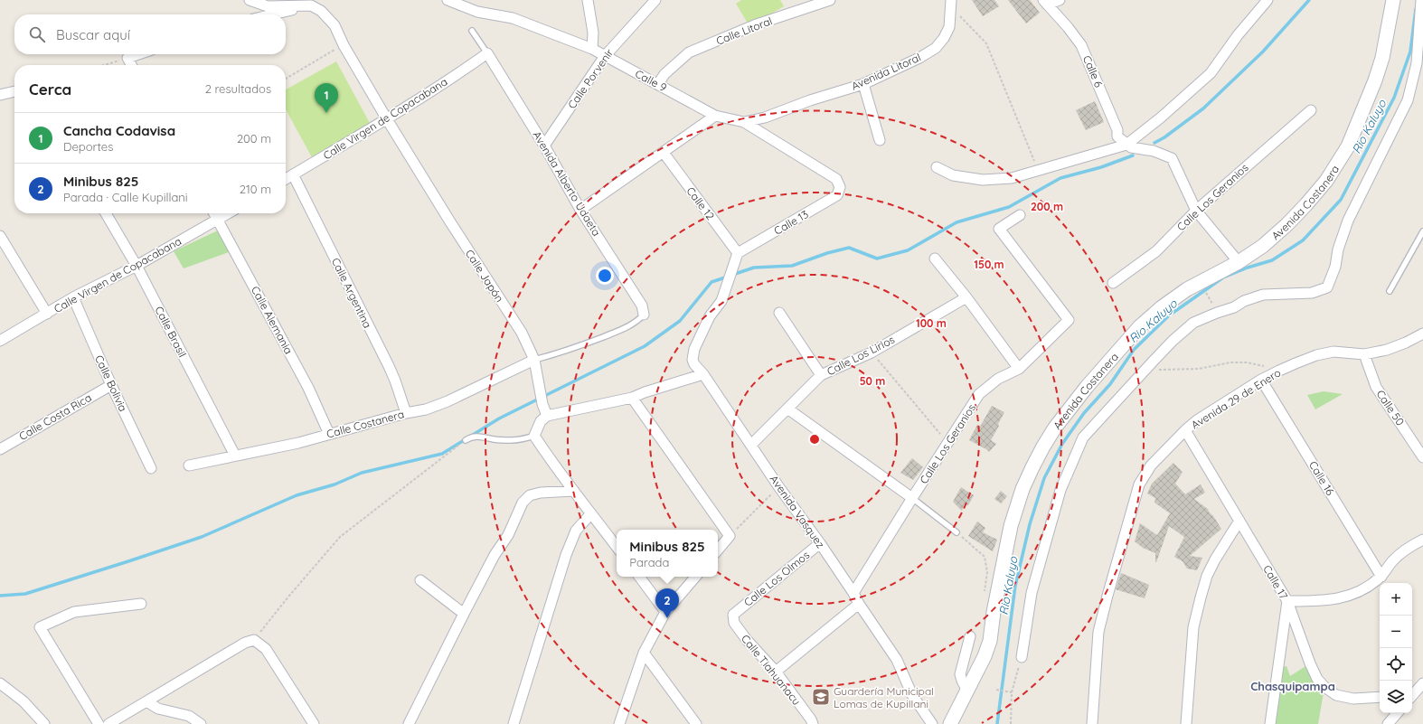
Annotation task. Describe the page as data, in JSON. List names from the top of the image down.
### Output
{
  "streets": {
    "main road": ["Avenida Costanera"],
    "street": [
      "Calle Litoral",
      "Avenida Litoral",
      "Calle 6",
      "Calle Porvenir",
      "Calle 9",
      "Calle Virgen de Copacabana",
      "Avenida Alberto Udaeta",
      "Calle Los Geranios",
      "Calle 12",
      "Calle 13",
      "Calle Japón",
      "Calle Argentina",
      "Calle Alemania",
      "Calle Brasil",
      "Calle Los Lirios",
      "Calle Bolivia",
      "Avenida 29 de Enero",
      "Calle 50",
      "Calle Costa Rica",
      "Calle Costanera",
      "Calle 16",
      "Avenida Vasquez",
      "Calle Los Olmos",
      "Calle 17",
      "Calle Tiahuanacu"
    ]
  },
  "crossings": [
    ["Calle Litoral", "Calle 9"],
    ["Avenida Litoral", "Calle 9"],
    ["Calle Porvenir", "Calle 9"],
    ["Calle Porvenir", "Avenida Alberto Udaeta"],
    ["Calle 9", "Calle 13"],
    ["Calle Virgen de Copacabana", "Avenida Alberto Udaeta"],
    ["Calle Virgen de Copacabana", "Calle Japón"],
    ["Calle Virgen de Copacabana", "Calle Argentina"],
    ["Calle Virgen de Copacabana", "Calle Alemania"],
    ["Calle Virgen de Copacabana", "Calle Brasil"],
    ["Calle Virgen de Copacabana", "Calle Bolivia"],
    ["Calle Los Geranios", "Avenida Vasquez"],
    ["Calle 12", "Calle 13"],
    ["Calle 12", "Avenida Vasquez"],
    ["Calle 13", "Avenida Vasquez"],
    ["Calle Japón", "Calle Costanera"],
    ["Calle Argentina", "Calle Costanera"],
    ["Calle Alemania", "Calle Costanera"],
    ["Calle Brasil", "Calle Costanera"],
    ["Calle Los Lirios", "Avenida Vasquez"],
    ["Calle Bolivia", "Calle Costa Rica"],
    ["Avenida 29 de Enero", "Calle 50"],
    ["Avenida 29 de Enero", "Calle 16"],
    ["Avenida 29 de Enero", "Calle 17"],
    ["Avenida Vasquez", "Calle Los Olmos"],
    ["Calle Los Olmos", "Calle Tiahuanacu"]
  ],
  "districts": ["Chasquipampa"],
  "water": ["Rio Kaluyo"],
  "places": {
    "school or university": ["Guardería Municipal Lomas de Kupillani"]
  },
  "page": {
    "search": "Buscar aquí",
    "heading": ["Cerca", "2 resultados"],
    "pins": ["1", "2"],
    "list": [
      {
        "mark": "1",
        "name": "Cancha Codavisa",
        "note": "Deportes",
        "value": "200 m"
      },
      {
        "mark": "2",
        "name": "Minibus 825",
        "note": "Parada · Calle Kupillani",
        "value": "210 m"
      }
    ],
    "popup": ["Minibus 825", "Parada"],
    "map_buttons": ["+", "−"]
  },
  "rings": [
    "200 m",
    "150 m",
    "100 m",
    "50 m"
  ]
}
